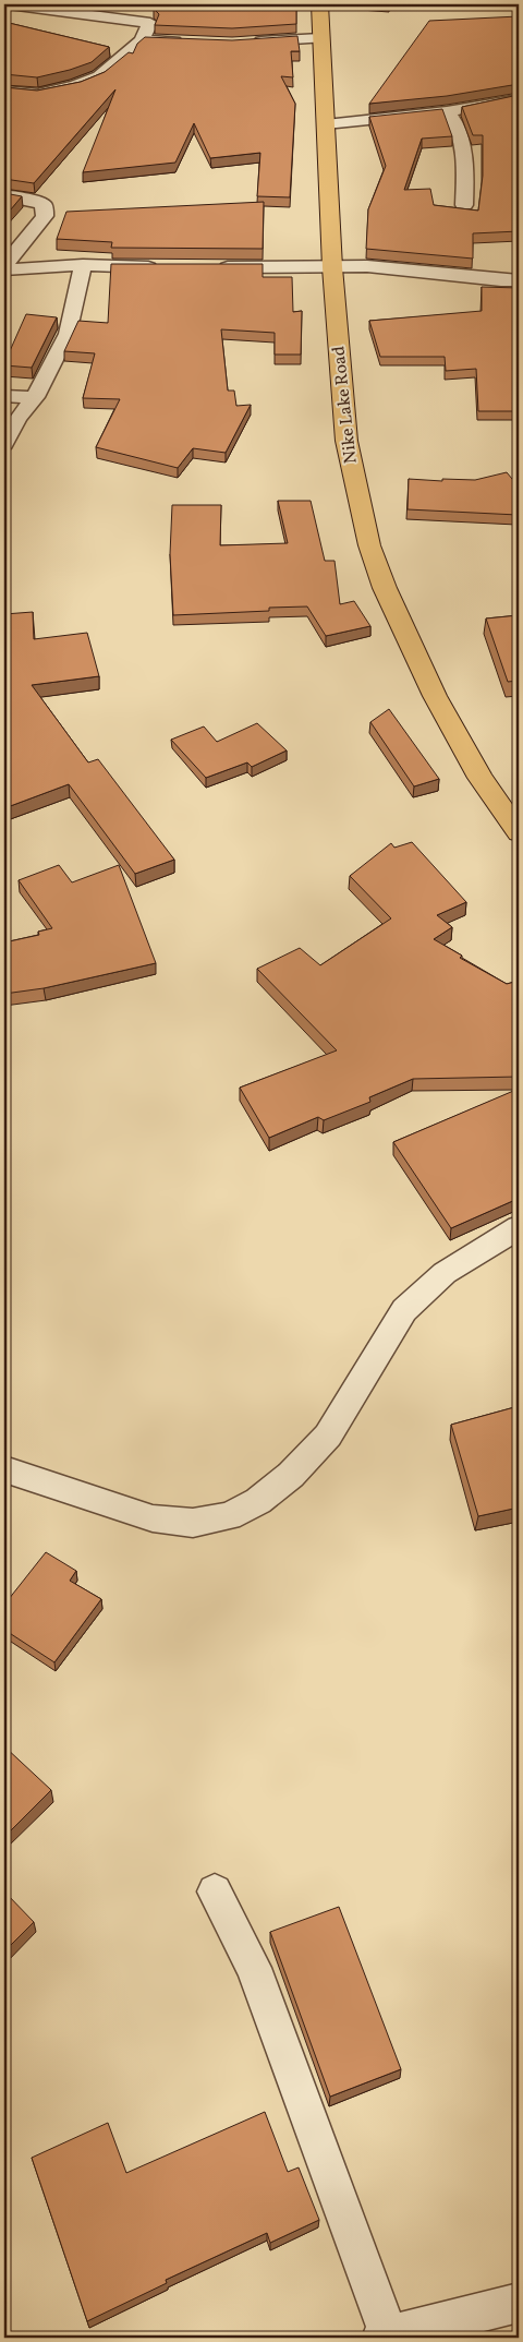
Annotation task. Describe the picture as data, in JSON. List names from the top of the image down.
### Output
{
  "streets": {
    "main road": ["Nike Lake Road"]
  }
}
